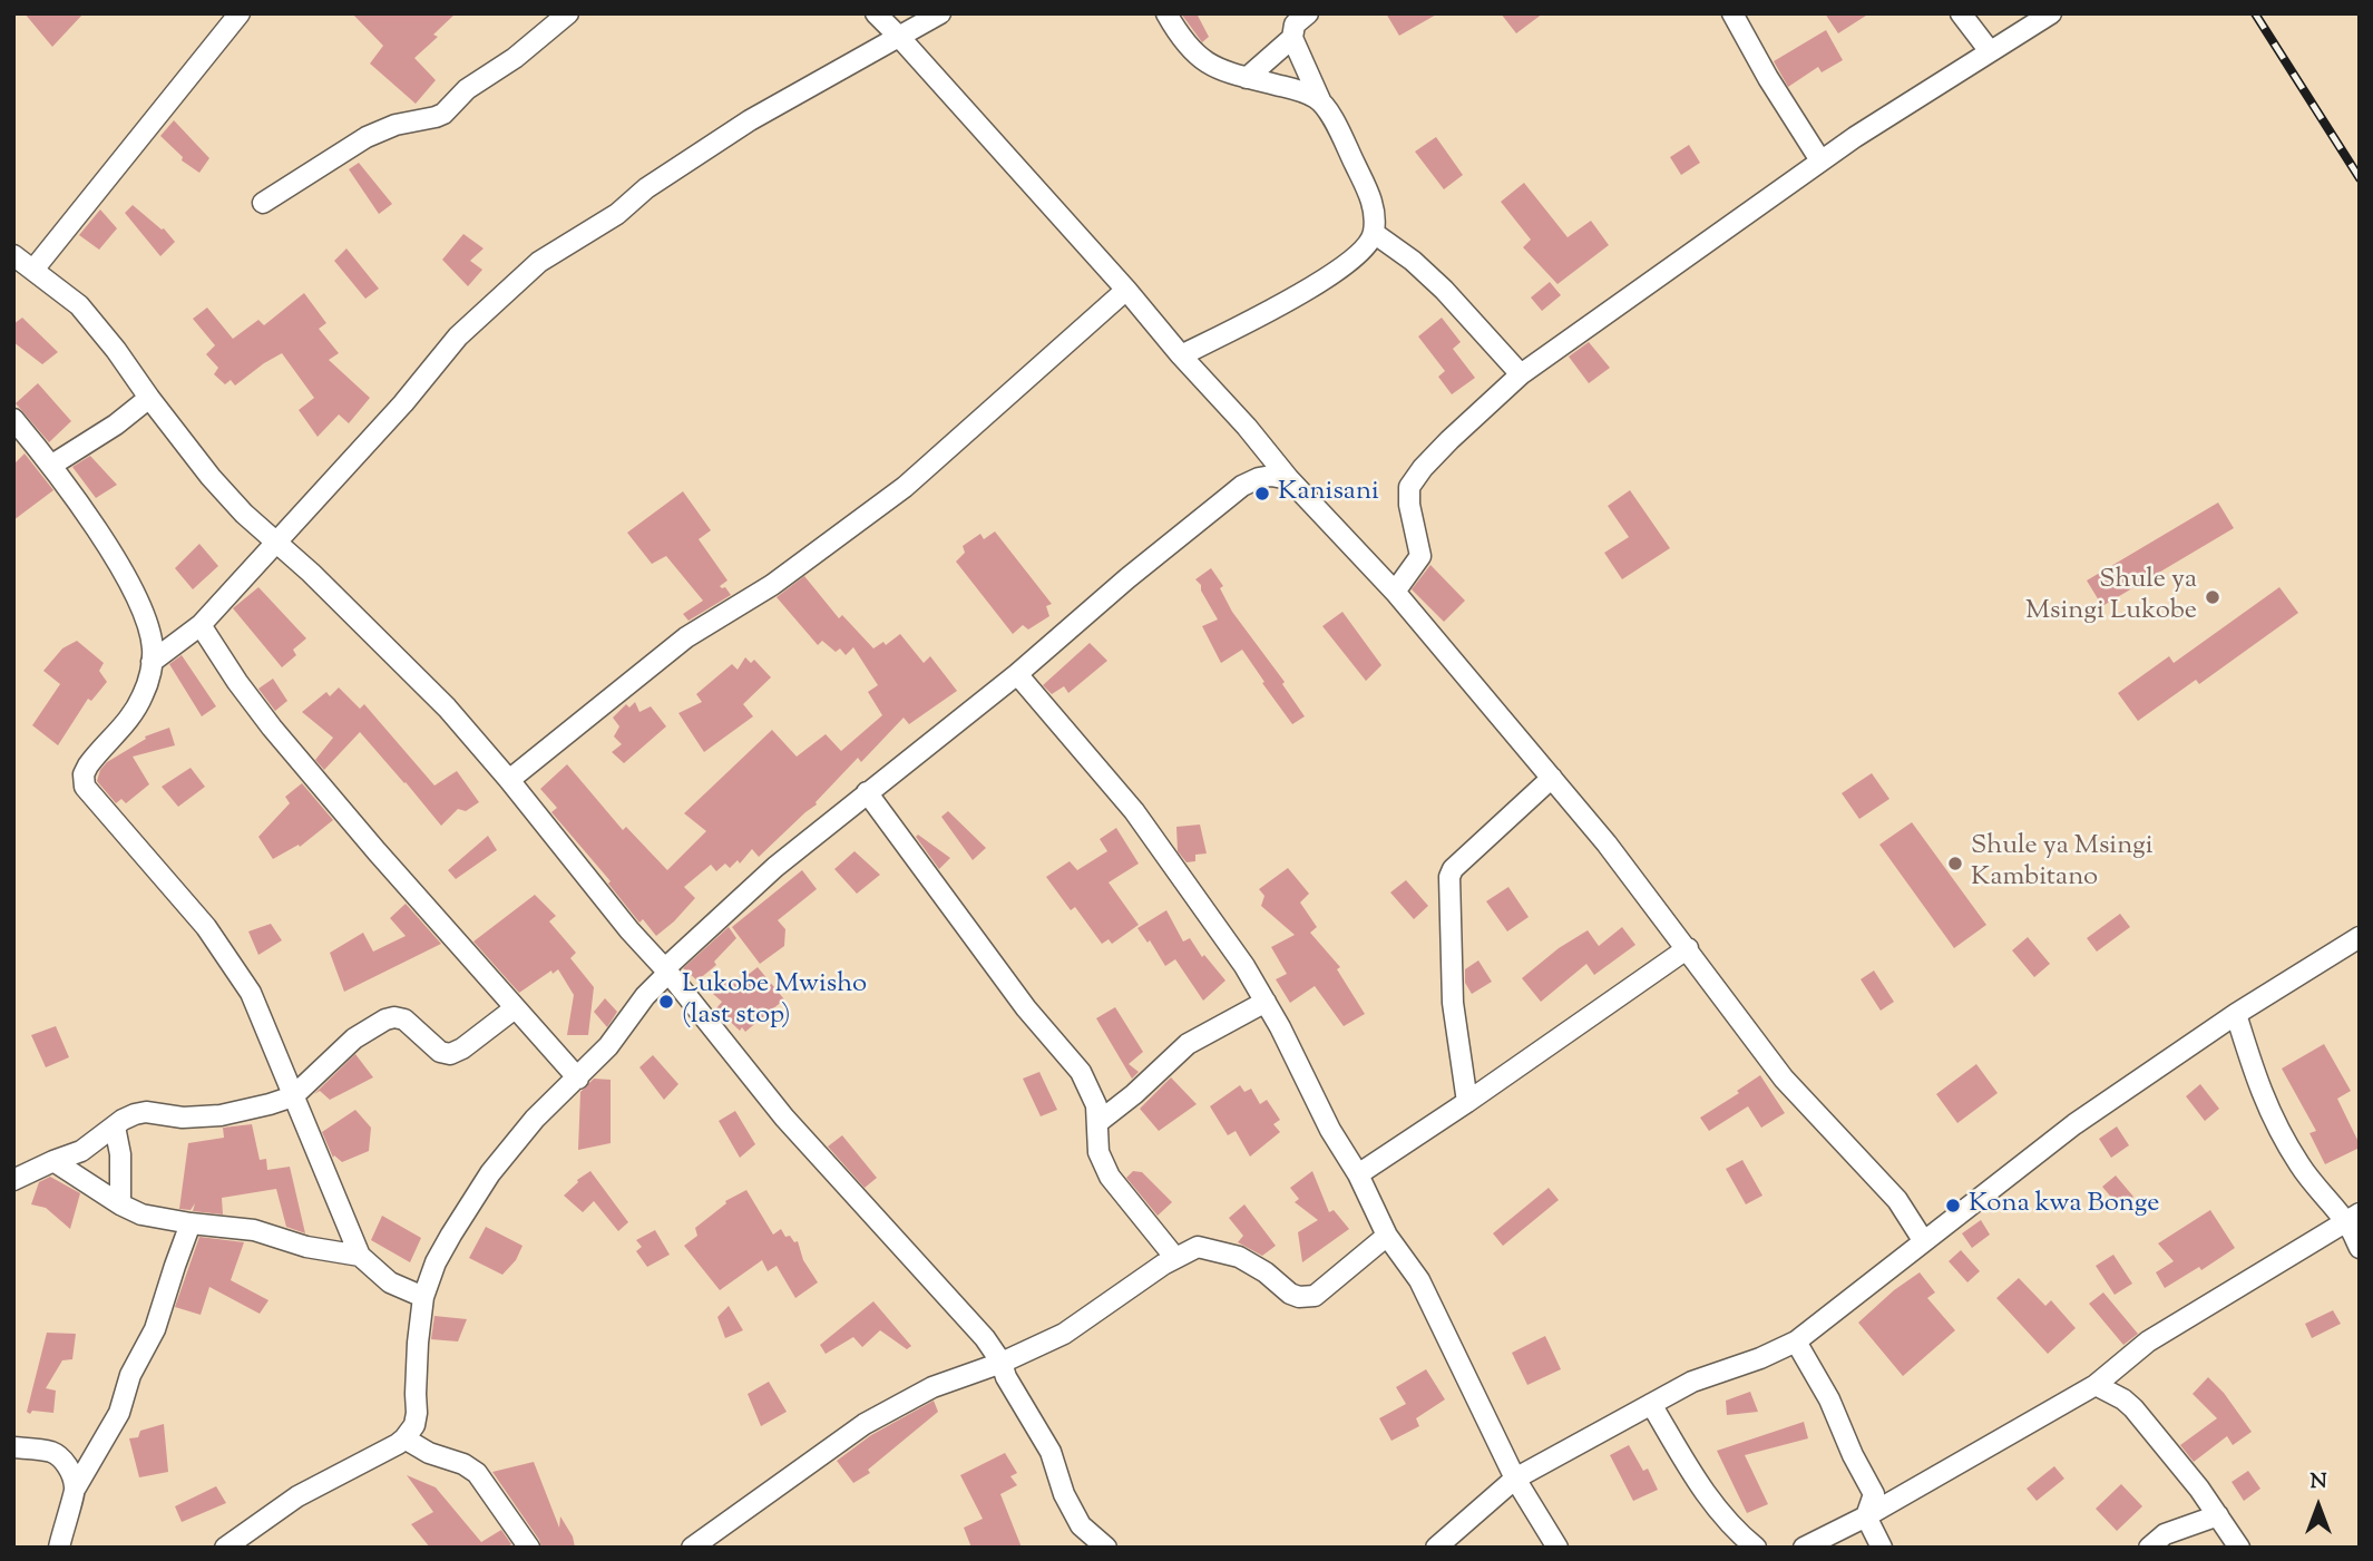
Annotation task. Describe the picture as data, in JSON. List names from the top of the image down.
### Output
{
  "places": [
    "Kanisani",
    "Shule ya Msingi Lukobe",
    "Shule ya Msingi Kambitano",
    "Lukobe Mwisho (last stop)",
    "Kona kwa Bonge"
  ],
  "north": "top"
}
